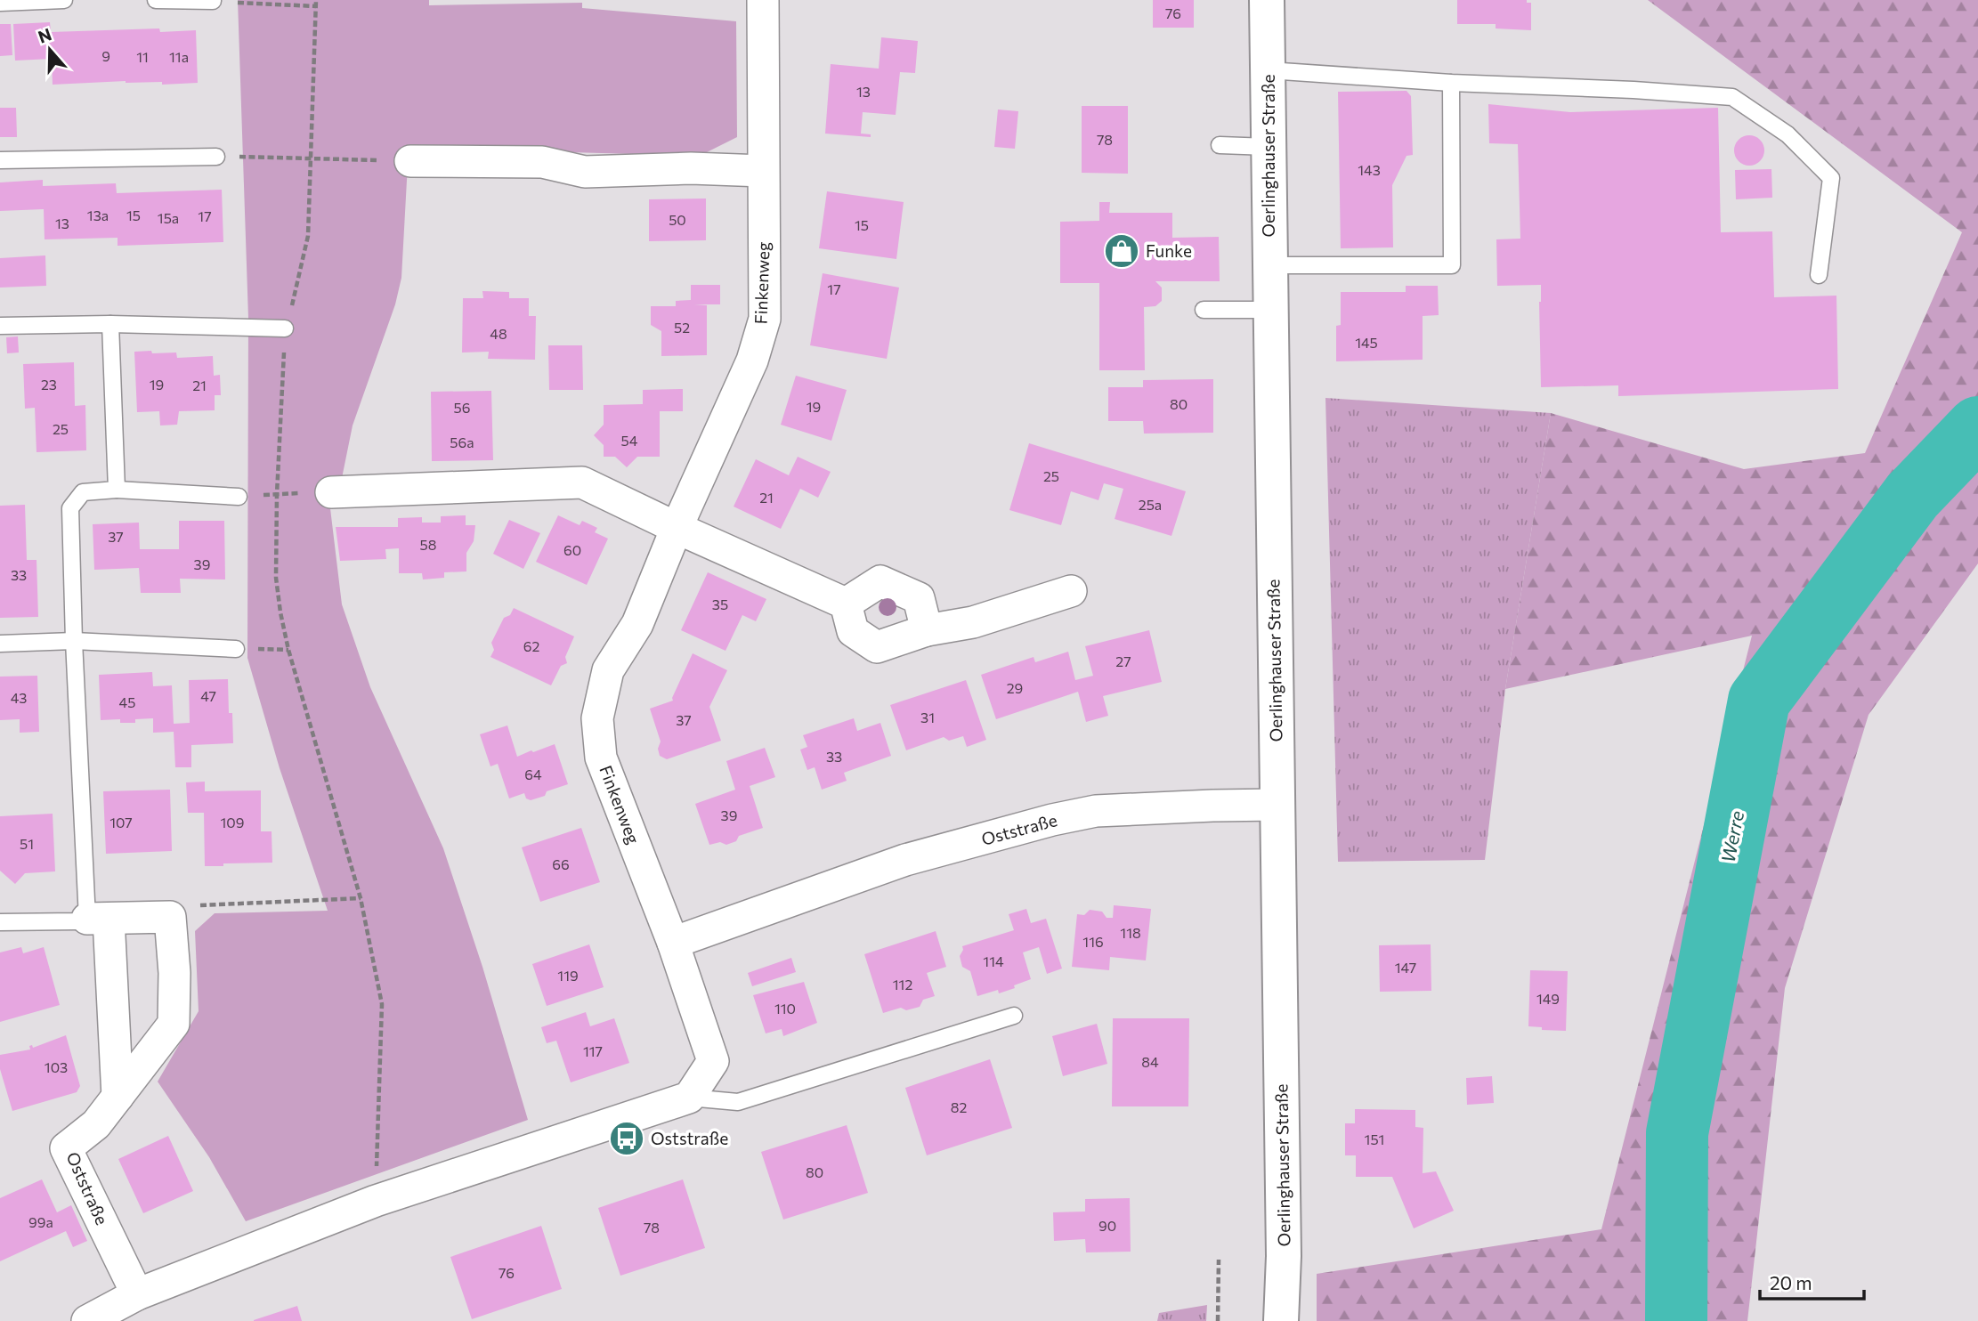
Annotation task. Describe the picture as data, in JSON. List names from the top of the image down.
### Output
{
  "streets": {
    "main road": ["Oerlinghauser Straße"],
    "street": ["Finkenweg", "Oststraße"]
  },
  "crossings": [
    ["Oerlinghauser Straße", "Oststraße"],
    ["Finkenweg", "Oststraße"]
  ],
  "water": ["Werre"],
  "places": {
    "shop": ["Funke"],
    "bus stop": ["Oststraße"]
  },
  "house_numbers": [
    "76",
    "9",
    "11",
    "11a",
    "13",
    "78",
    "143",
    "13a",
    "15",
    "17",
    "15a",
    "50",
    "13",
    "15",
    "17",
    "52",
    "48",
    "145",
    "23",
    "19",
    "21",
    "80",
    "19",
    "56",
    "25",
    "54",
    "56a",
    "25",
    "21",
    "25a",
    "37",
    "58",
    "60",
    "39",
    "33",
    "35",
    "62",
    "27",
    "29",
    "47",
    "43",
    "45",
    "31",
    "37",
    "33",
    "64",
    "39",
    "107",
    "109",
    "51",
    "66",
    "118",
    "116",
    "114",
    "147",
    "119",
    "112",
    "149",
    "110",
    "117",
    "84",
    "103",
    "82",
    "151",
    "80",
    "99a",
    "90",
    "78",
    "76"
  ],
  "scale_bar": "20 m",
  "north": "top"
}
